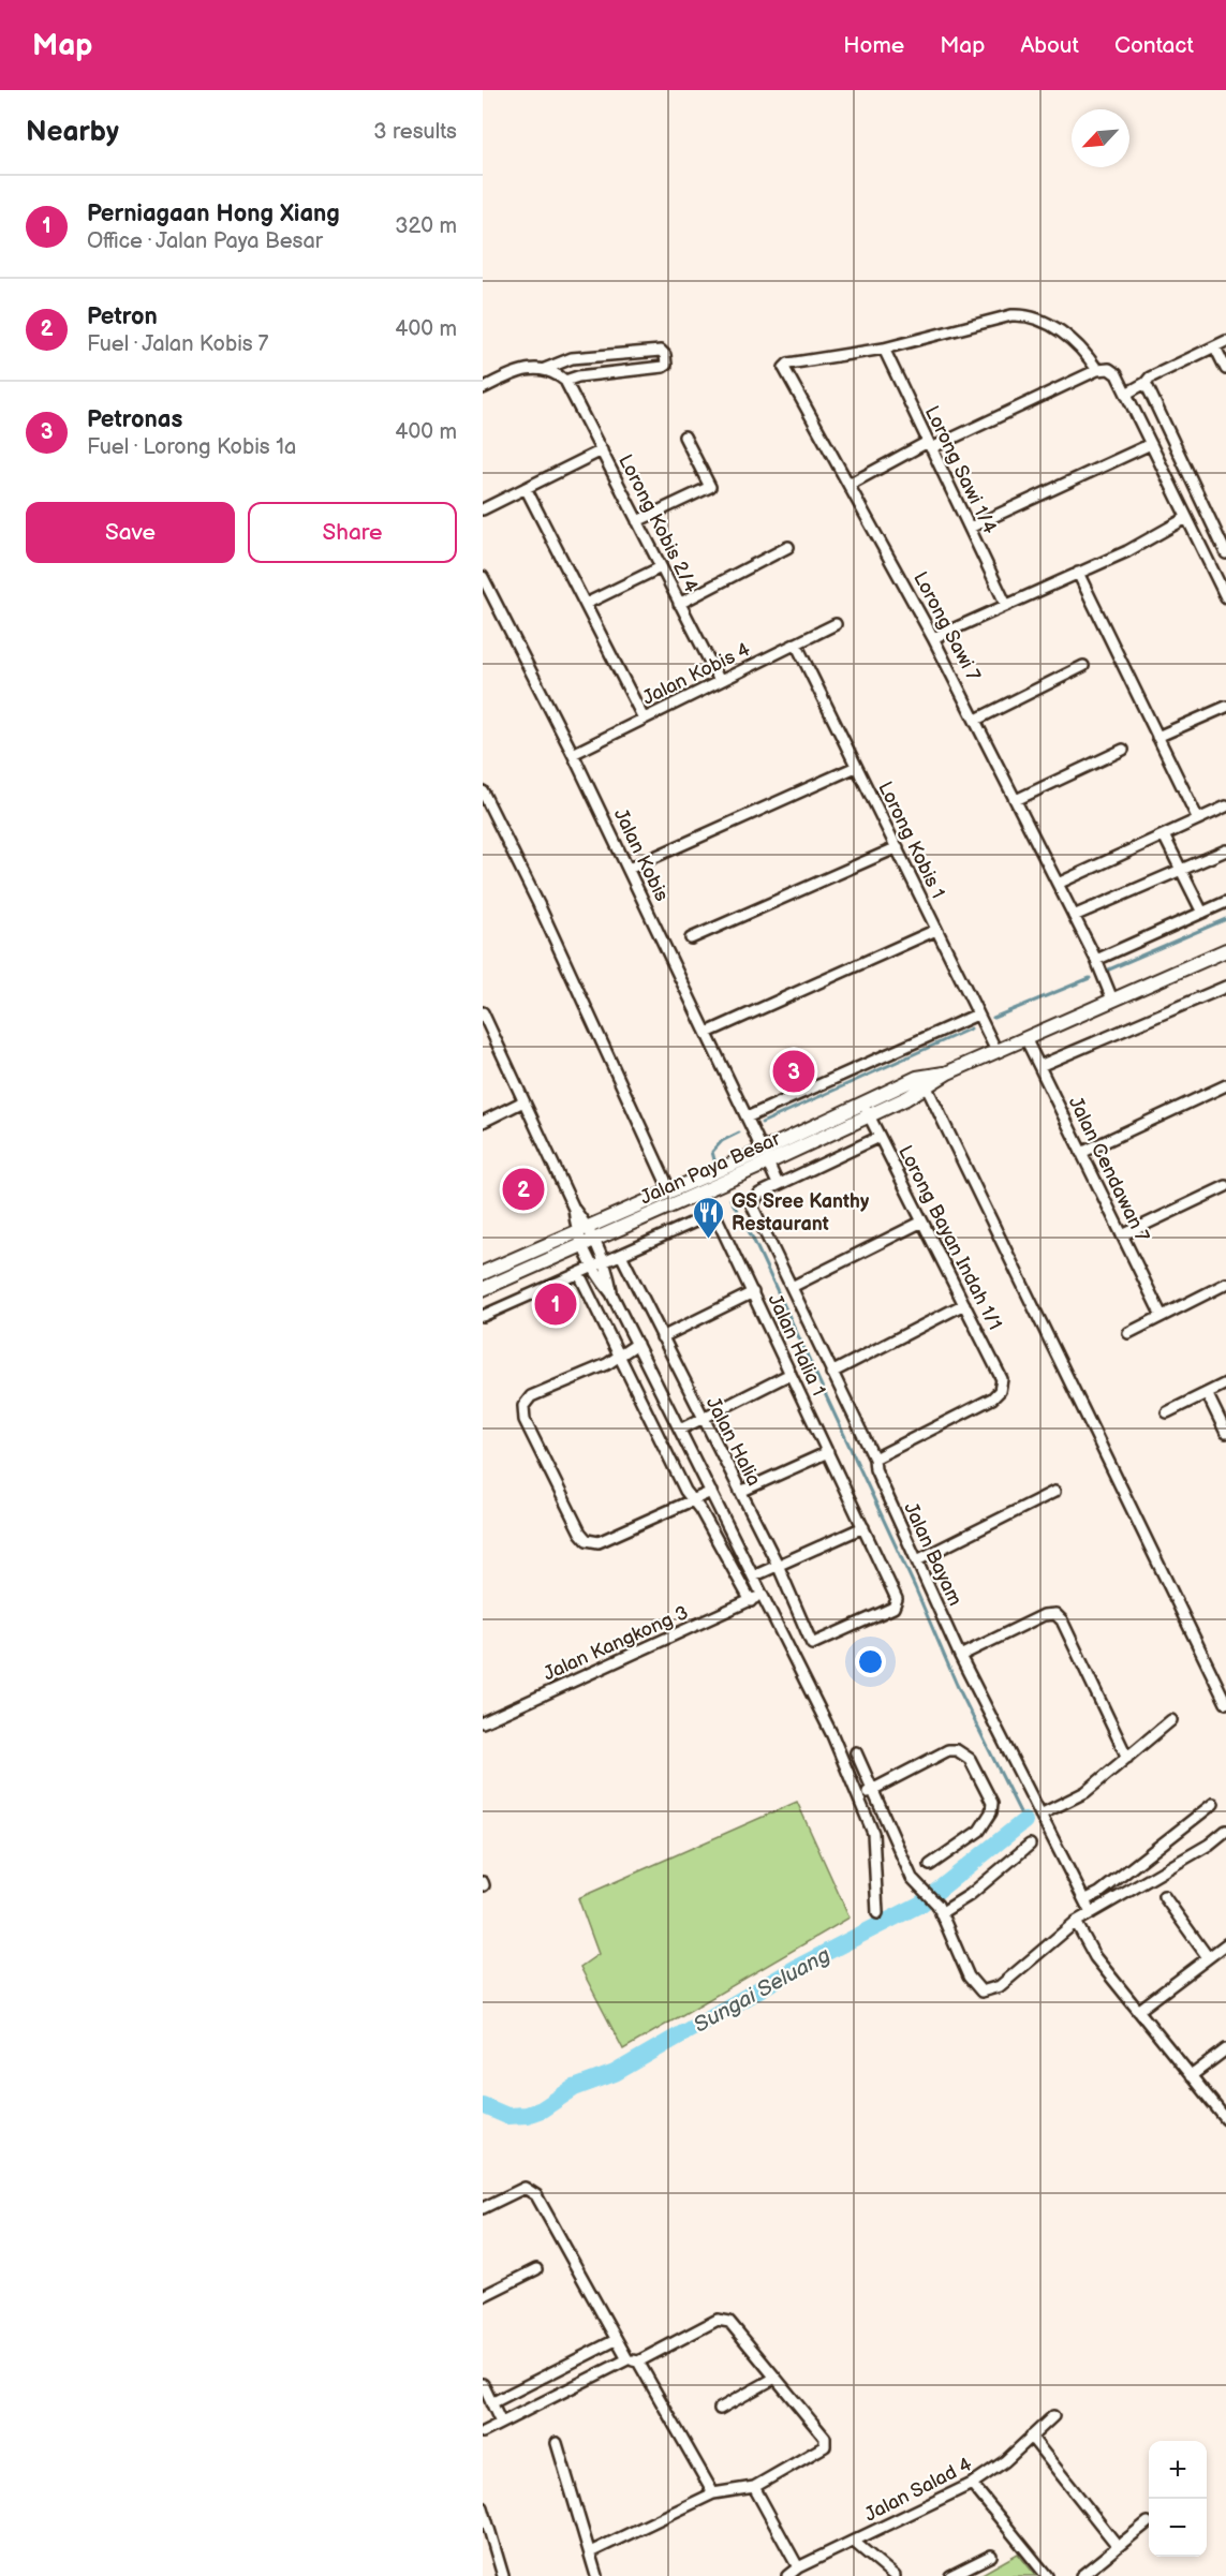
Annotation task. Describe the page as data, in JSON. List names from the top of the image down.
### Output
{
  "streets": {
    "street": [
      "Lorong Sawi 1/4",
      "Lorong Kobis 2/4",
      "Lorong Sawi 7",
      "Jalan Kobis 4",
      "Lorong Kobis 1",
      "Jalan Kobis",
      "Jalan Paya Besar",
      "Jalan Cendawan 7",
      "Lorong Bayan Indah 1/1",
      "Jalan Halia 1",
      "Jalan Halia",
      "Jalan Bayam",
      "Jalan Kangkong 3",
      "Jalan Salad 4"
    ]
  },
  "crossings": [
    ["Lorong Sawi 1/4", "Lorong Sawi 7"],
    ["Lorong Kobis 2/4", "Jalan Kobis 4"],
    ["Lorong Sawi 7", "Jalan Paya Besar"],
    ["Jalan Kobis 4", "Lorong Kobis 1"],
    ["Jalan Kobis 4", "Jalan Kobis"],
    ["Lorong Kobis 1", "Jalan Paya Besar"],
    ["Jalan Kobis", "Jalan Paya Besar"],
    ["Jalan Kobis", "Jalan Bayam"],
    ["Jalan Paya Besar", "Jalan Cendawan 7"],
    ["Jalan Paya Besar", "Lorong Bayan Indah 1/1"],
    ["Lorong Bayan Indah 1/1", "Jalan Bayam"],
    ["Jalan Halia 1", "Jalan Halia"]
  ],
  "water": ["Sungai Seluang"],
  "places": {
    "restaurant": ["GS Sree Kanthy Restaurant"]
  },
  "north": "bottom left",
  "page": {
    "header": "Map",
    "nav": [
      "Home",
      "Map",
      "About",
      "Contact"
    ],
    "heading": ["Nearby", "3 results"],
    "list": [
      {
        "mark": "1",
        "name": "Perniagaan Hong Xiang",
        "note": "Office · Jalan Paya Besar",
        "value": "320 m"
      },
      {
        "mark": "2",
        "name": "Petron",
        "note": "Fuel · Jalan Kobis 7",
        "value": "400 m"
      },
      {
        "mark": "3",
        "name": "Petronas",
        "note": "Fuel · Lorong Kobis 1a",
        "value": "400 m"
      }
    ],
    "buttons": ["Save", "Share"],
    "pins": ["3", "2", "1"],
    "map_buttons": ["+", "−"]
  }
}
